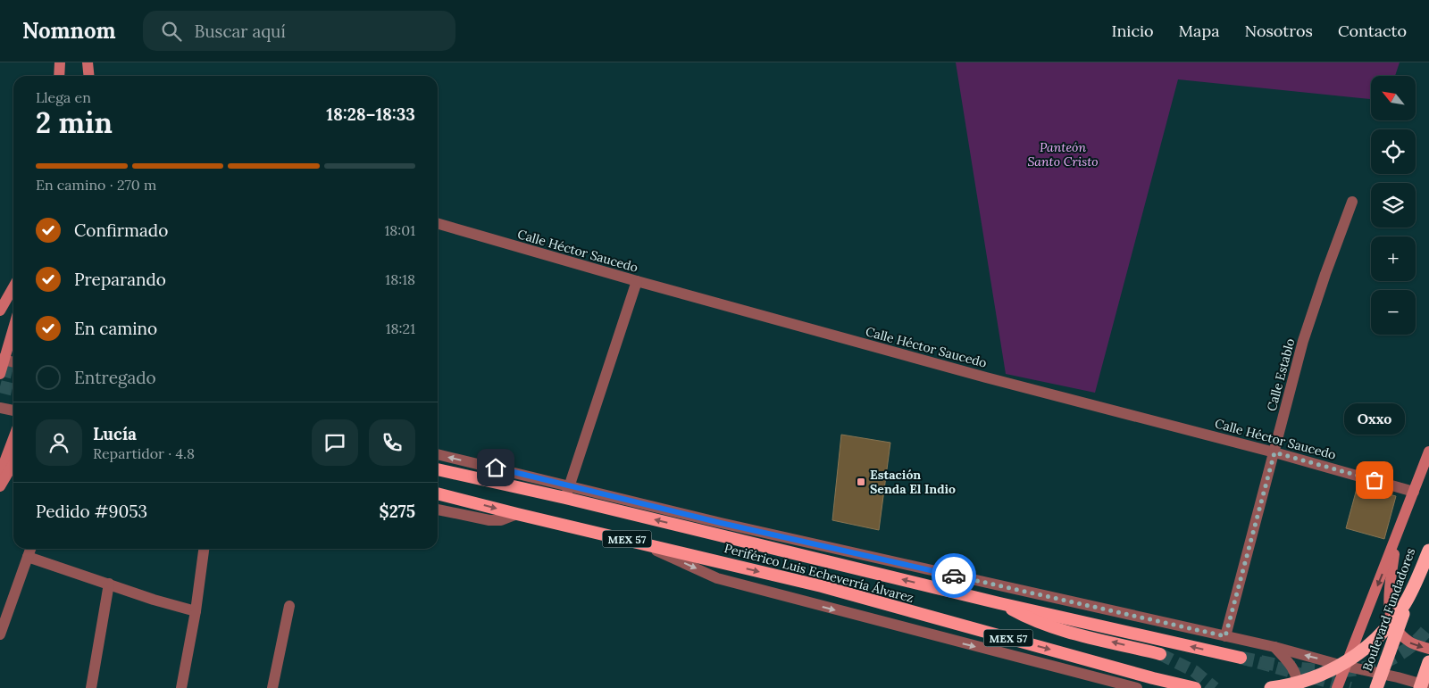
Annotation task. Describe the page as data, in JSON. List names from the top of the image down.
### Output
{
  "streets": {
    "highway": ["MEX 57", "Periférico Luis Echeverría Álvarez", "Boulevard Fundadores"],
    "street": ["Calle Héctor Saucedo", "Calle Establo"]
  },
  "crossings": [
    ["Calle Héctor Saucedo", "Calle Establo"]
  ],
  "parks": ["Panteón Santo Cristo"],
  "places": {
    "other": ["Oxxo"],
    "transit": ["Estación Senda El Indio"]
  },
  "north": "top left",
  "page": {
    "header": "Nomnom",
    "search": "Buscar aquí",
    "nav": [
      "Inicio",
      "Mapa",
      "Nosotros",
      "Contacto"
    ],
    "map_buttons": ["+", "−"],
    "heading": ["2 min", "Llega en", "18:28–18:33"],
    "panel": [
      "Lucía",
      "Repartidor · 4.8",
      "Pedido #9053",
      "$275"
    ],
    "bar": "En camino · 270 m",
    "list": [
      ["Confirmado", "18:01"],
      ["Preparando", "18:18"],
      ["En camino", "18:21"],
      "Entregado"
    ],
    "bubble": "Oxxo"
  }
}
